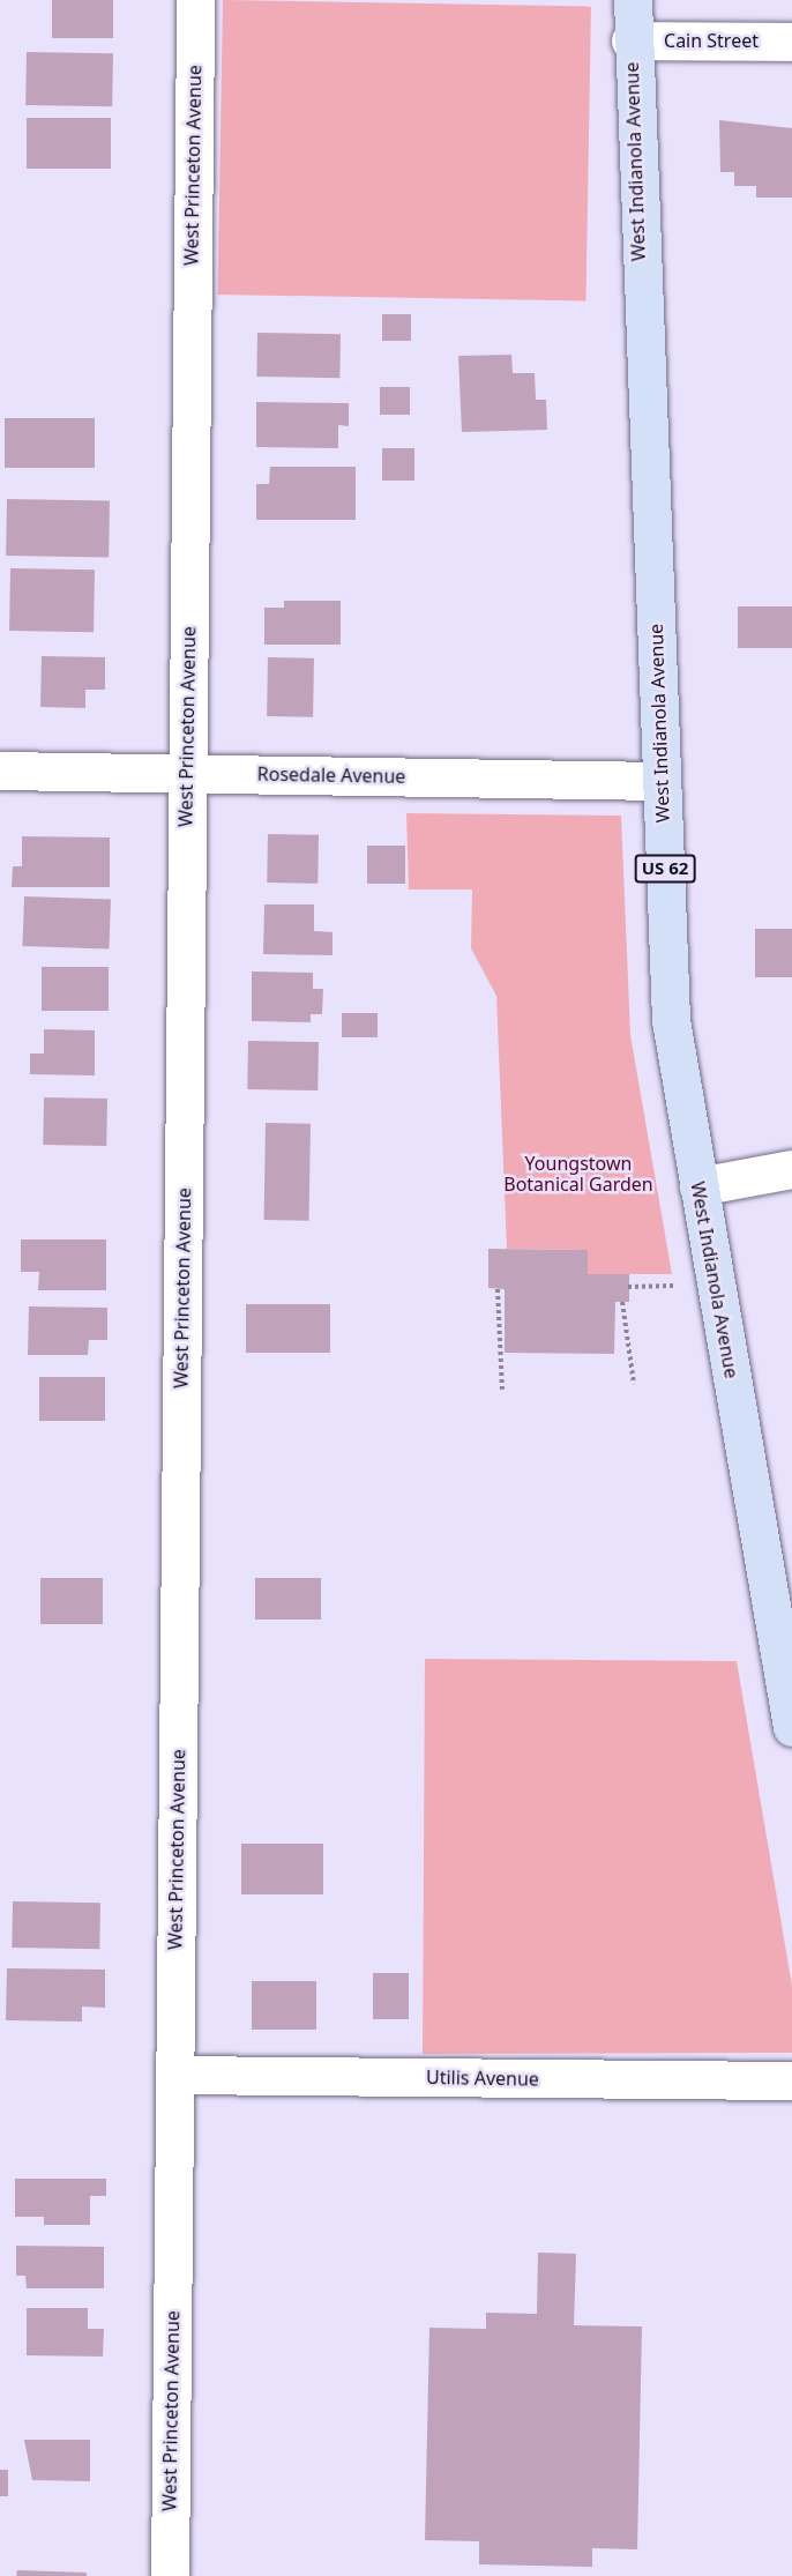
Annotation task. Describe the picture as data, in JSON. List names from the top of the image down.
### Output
{
  "streets": {
    "main road": ["West Indianola Avenue", "US 62"],
    "street": [
      "Cain Street",
      "West Princeton Avenue",
      "Rosedale Avenue",
      "Utilis Avenue"
    ]
  },
  "crossings": [
    ["Cain Street", "West Indianola Avenue"],
    ["West Indianola Avenue", "Rosedale Avenue"],
    ["West Princeton Avenue", "Rosedale Avenue"],
    ["West Princeton Avenue", "Utilis Avenue"]
  ],
  "parks": ["Youngstown Botanical Garden"]
}
